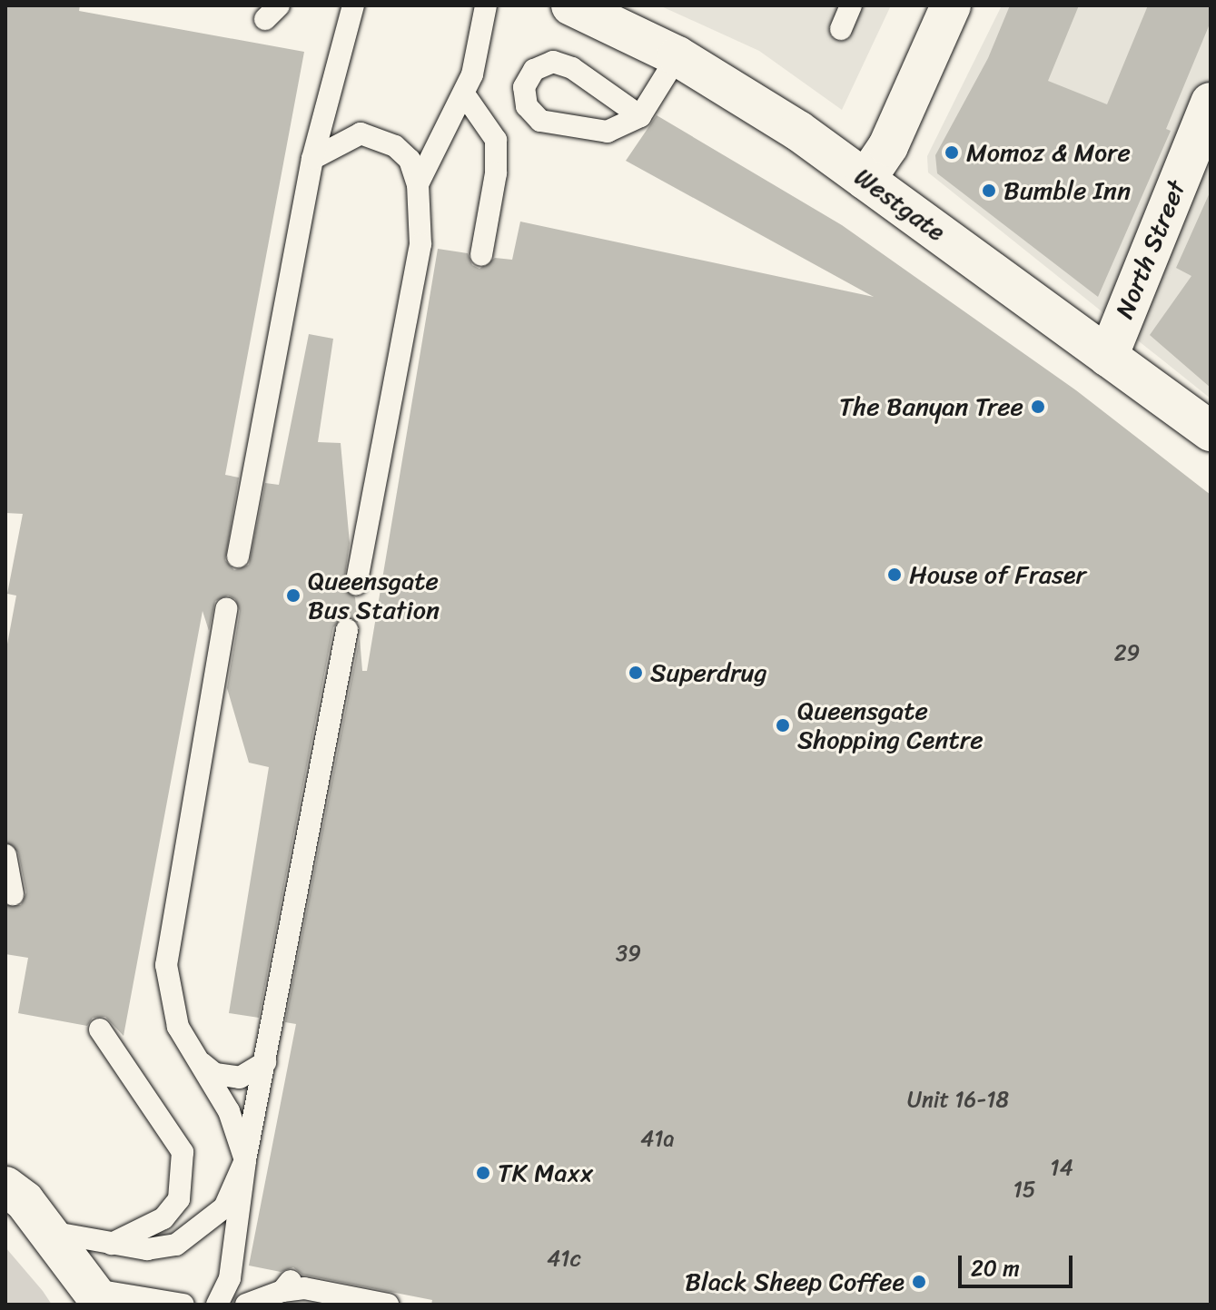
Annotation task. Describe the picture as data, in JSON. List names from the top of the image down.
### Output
{
  "streets": {
    "street": ["Westgate", "North Street"]
  },
  "crossings": [
    ["Westgate", "North Street"]
  ],
  "places": [
    "Momoz & More",
    "Bumble Inn",
    "The Banyan Tree",
    "House of Fraser",
    "Queensgate Bus Station",
    "Superdrug",
    "Queensgate Shopping Centre",
    "TK Maxx",
    "Black Sheep Coffee"
  ],
  "house_numbers": [
    "29",
    "39",
    "Unit 16-18",
    "41a",
    "14",
    "15",
    "41c"
  ],
  "scale_bar": "20 m"
}
